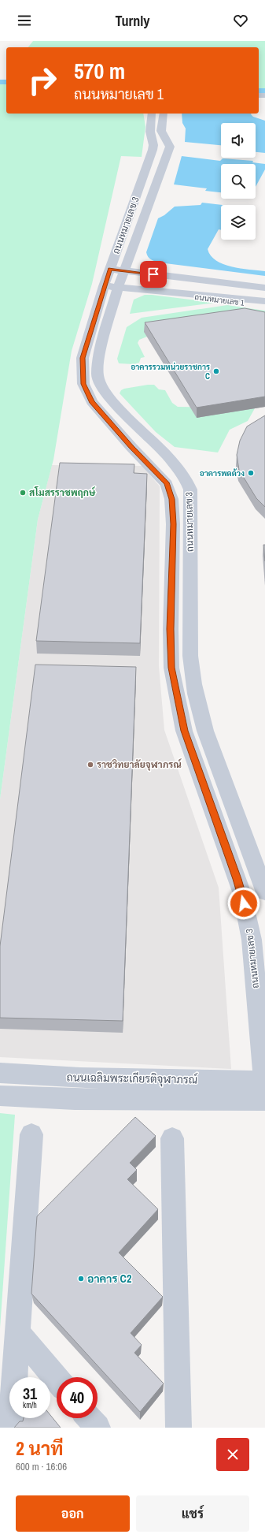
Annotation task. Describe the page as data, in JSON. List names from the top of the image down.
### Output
{
  "streets": {
    "street": ["ถนนหมายเลข 3", "ถนนหมายเลข 1", "ถนนเฉลิมพระเกียรติจุฬาภรณ์"]
  },
  "crossings": [
    ["ถนนหมายเลข 3", "ถนนหมายเลข 1"],
    ["ถนนหมายเลข 3", "ถนนเฉลิมพระเกียรติจุฬาภรณ์"]
  ],
  "places": [
    "อาคารรวมหน่วยราชการ C",
    "อาคารพดด้วง",
    "สโมสรราชพฤกษ์",
    "ราชวิทยาลัยจุฬาภรณ์",
    "อาคาร C2"
  ],
  "page": {
    "header": "Turnly",
    "turn": ["570 m", "ถนนหมายเลข 1"],
    "speed": "31 km/h",
    "limit": "40",
    "heading": ["2 นาที", "600 m · 16:06"],
    "buttons": ["ออก", "แชร์"]
  }
}
